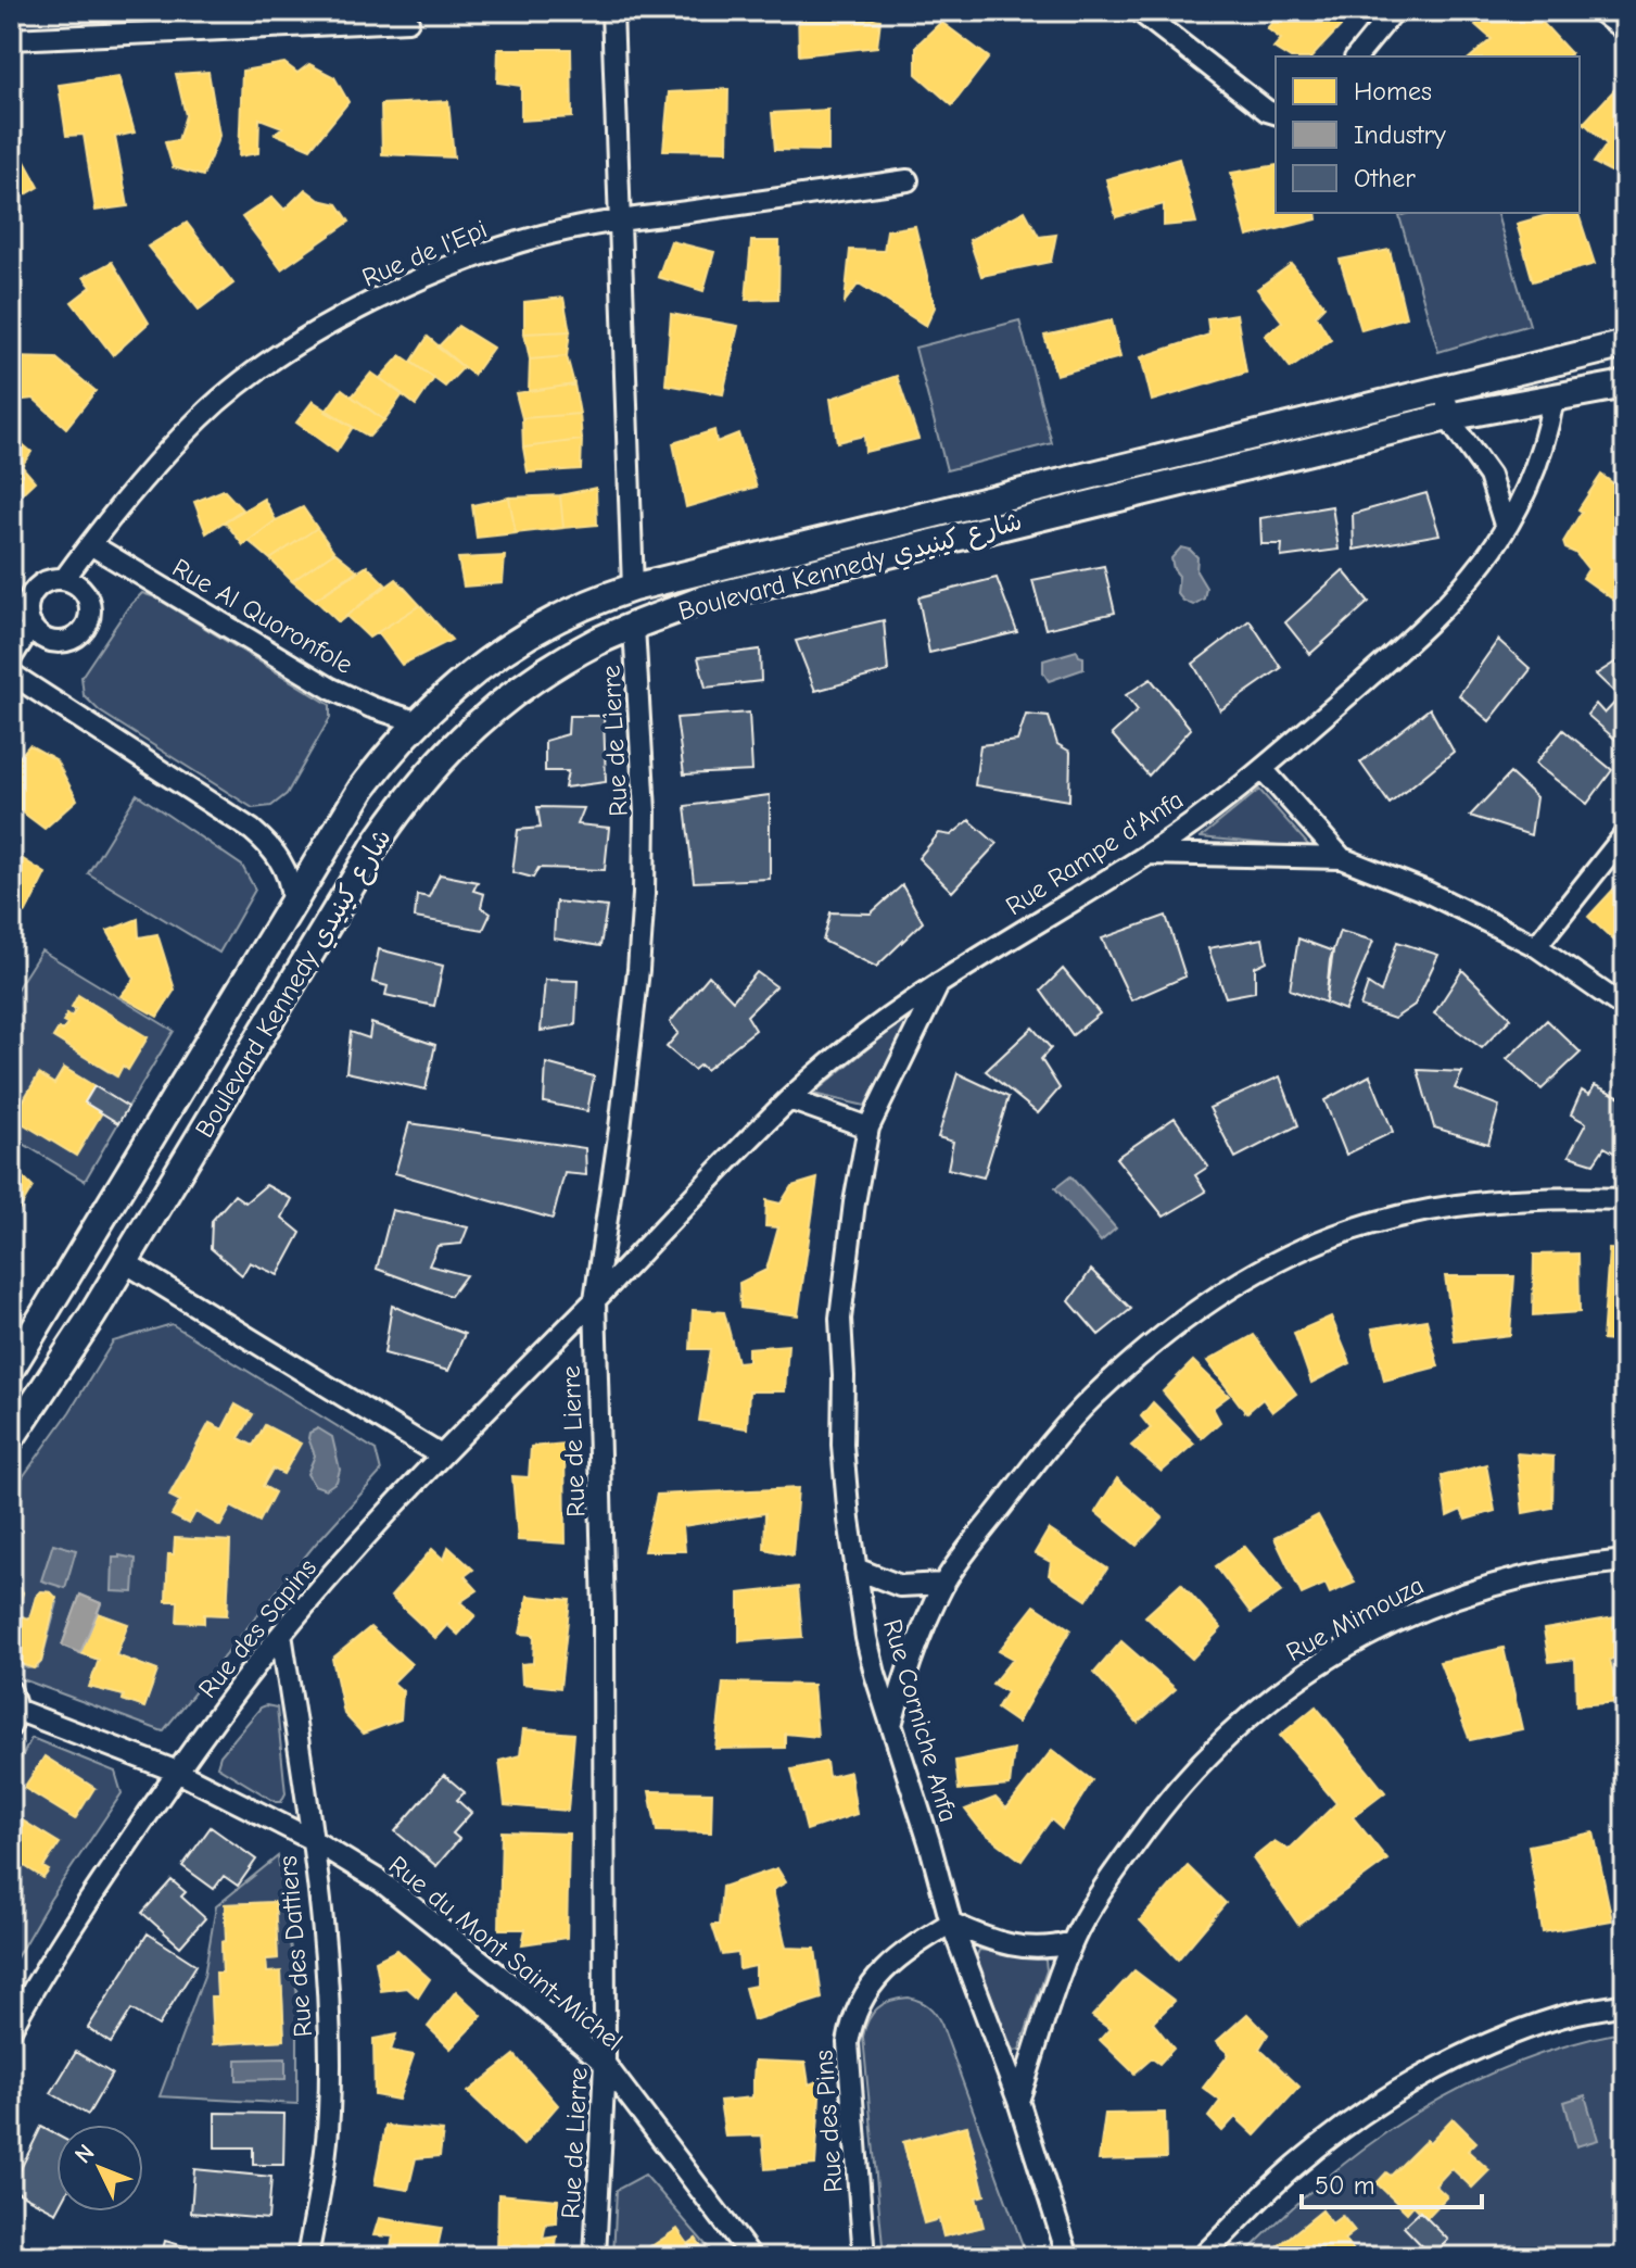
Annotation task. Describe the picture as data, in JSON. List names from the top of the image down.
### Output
{
  "streets": {
    "main road": ["Boulevard Kennedy شارع كينيدي"],
    "street": [
      "Rue de l'Epi",
      "Rue Al Quoronfole",
      "Rue de Lierre",
      "Rue Rampe d'Anfa",
      "Rue Mimouza",
      "Rue des Sapins",
      "Rue Corniche Anfa",
      "Rue des Dattiers",
      "Rue du Mont Saint-Michel",
      "Rue des Pins"
    ]
  },
  "crossings": [
    ["Rue de l'Epi", "Rue Al Quoronfole"],
    ["Boulevard Kennedy شارع كينيدي", "Rue Al Quoronfole"],
    ["Boulevard Kennedy شارع كينيدي", "Rue de Lierre"],
    ["Boulevard Kennedy شارع كينيدي", "Rue Rampe d'Anfa"],
    ["Rue de Lierre", "Rue Rampe d'Anfa"],
    ["Rue de Lierre", "Rue des Sapins"],
    ["Rue de Lierre", "Rue du Mont Saint-Michel"],
    ["Rue Rampe d'Anfa", "Rue des Sapins"],
    ["Rue Rampe d'Anfa", "Rue Corniche Anfa"],
    ["Rue Mimouza", "Rue Corniche Anfa"],
    ["Rue des Sapins", "Rue des Dattiers"],
    ["Rue des Sapins", "Rue du Mont Saint-Michel"],
    ["Rue Corniche Anfa", "Rue des Pins"],
    ["Rue des Dattiers", "Rue du Mont Saint-Michel"]
  ],
  "legend": ["Homes", "Industry", "Other"],
  "scale_bar": "50 m",
  "north": "top left"
}
